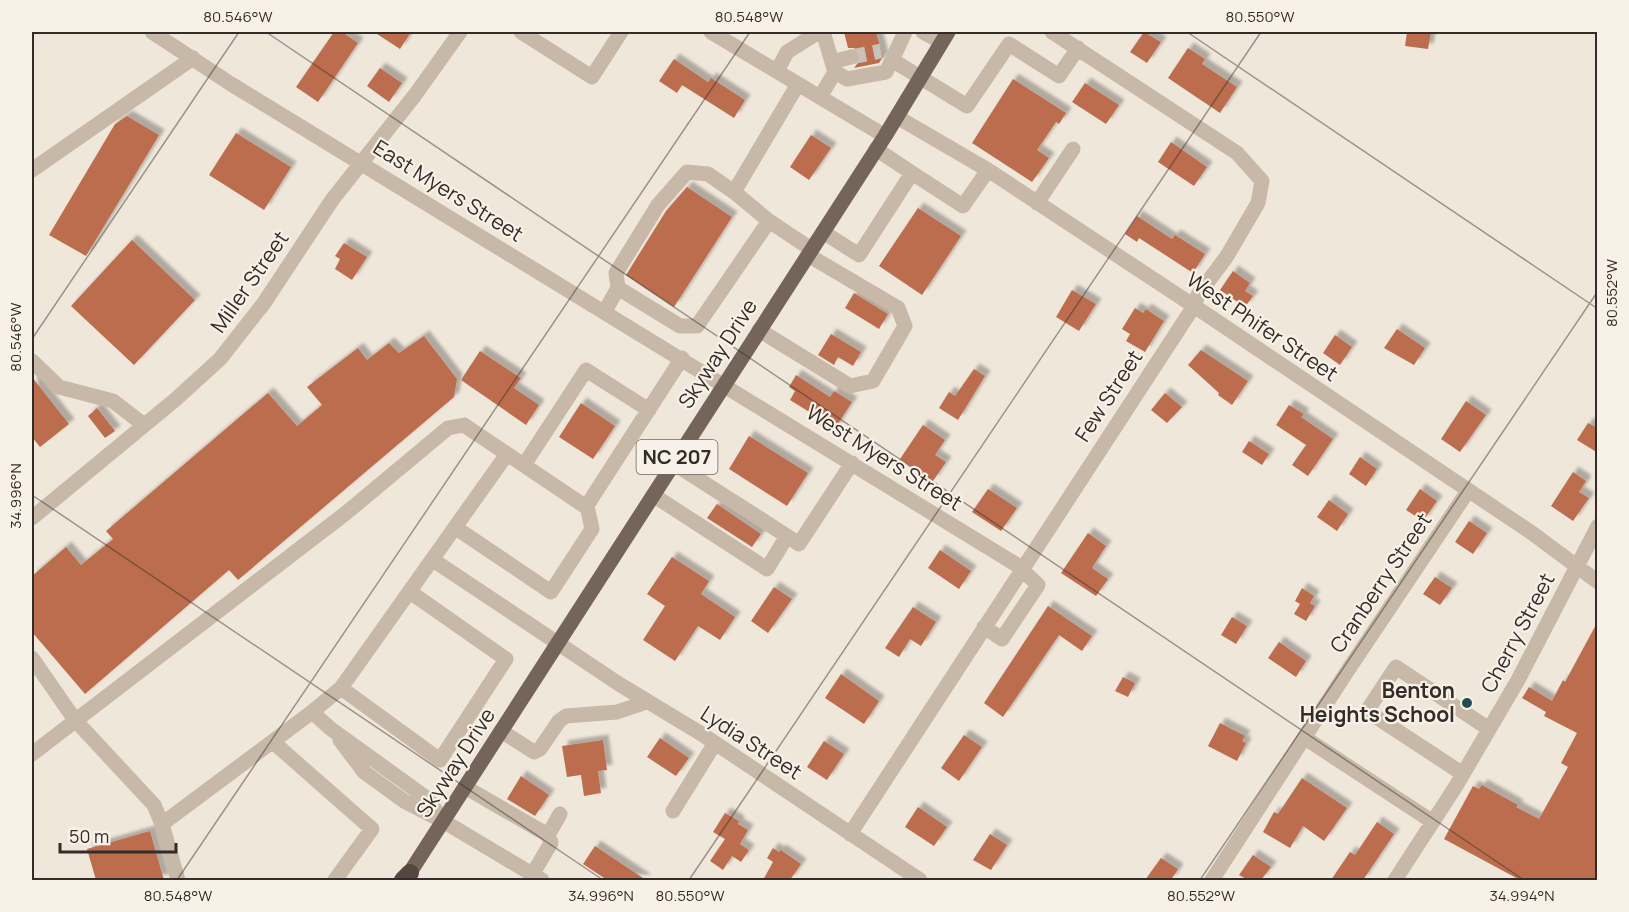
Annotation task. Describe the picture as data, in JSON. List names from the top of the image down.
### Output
{
  "streets": {
    "main road": ["Skyway Drive", "NC 207"],
    "street": [
      "East Myers Street",
      "Miller Street",
      "West Phifer Street",
      "Few Street",
      "West Myers Street",
      "Cranberry Street",
      "Cherry Street",
      "Lydia Street"
    ]
  },
  "crossings": [
    ["East Myers Street", "Miller Street"],
    ["East Myers Street", "Skyway Drive"],
    ["East Myers Street", "West Myers Street"],
    ["West Phifer Street", "Skyway Drive"],
    ["West Phifer Street", "Few Street"],
    ["West Phifer Street", "Cranberry Street"],
    ["West Phifer Street", "Cherry Street"],
    ["Skyway Drive", "West Myers Street"],
    ["Skyway Drive", "Lydia Street"],
    ["Few Street", "West Myers Street"],
    ["Few Street", "Lydia Street"]
  ],
  "places": ["Benton Heights School"],
  "scale_bar": "50 m",
  "coordinates": [
    "80.546°W",
    "80.548°W",
    "80.550°W",
    "80.552°W",
    "34.996°N",
    "34.994°N"
  ]
}
